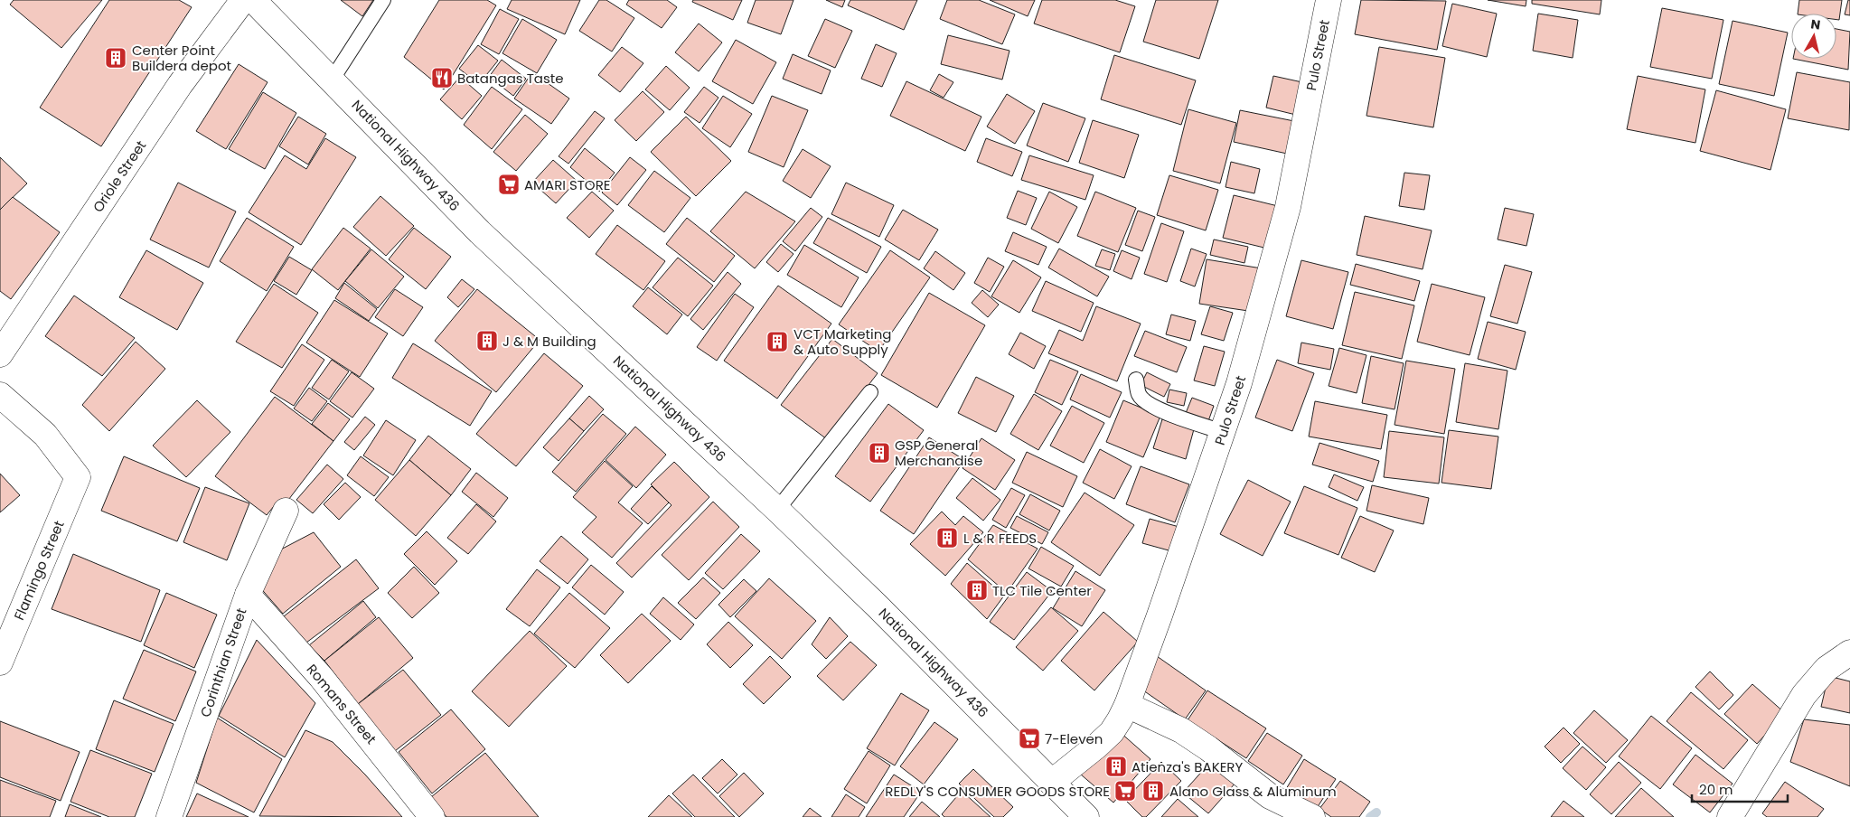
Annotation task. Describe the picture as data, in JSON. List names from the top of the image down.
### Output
{
  "streets": {
    "street": [
      "Pulo Street",
      "National Highway 436",
      "Oriole Street",
      "Flamingo Street",
      "Corinthian Street",
      "Romans Street"
    ]
  },
  "crossings": [
    ["Pulo Street", "National Highway 436"],
    ["Corinthian Street", "Romans Street"]
  ],
  "places": {
    "building": [
      "Center Point Buildera depot",
      "J & M Building",
      "VCT Marketing & Auto Supply",
      "GSP General Merchandise",
      "L & R FEEDS",
      "TLC Tile Center",
      "Atienza's BAKERY",
      "Alano Glass & Aluminum"
    ],
    "restaurant": ["Batangas Taste"],
    "supermarket": ["AMARI STORE", "7-Eleven", "REDLY'S CONSUMER GOODS STORE"]
  },
  "scale_bar": "20 m",
  "north": "top"
}
